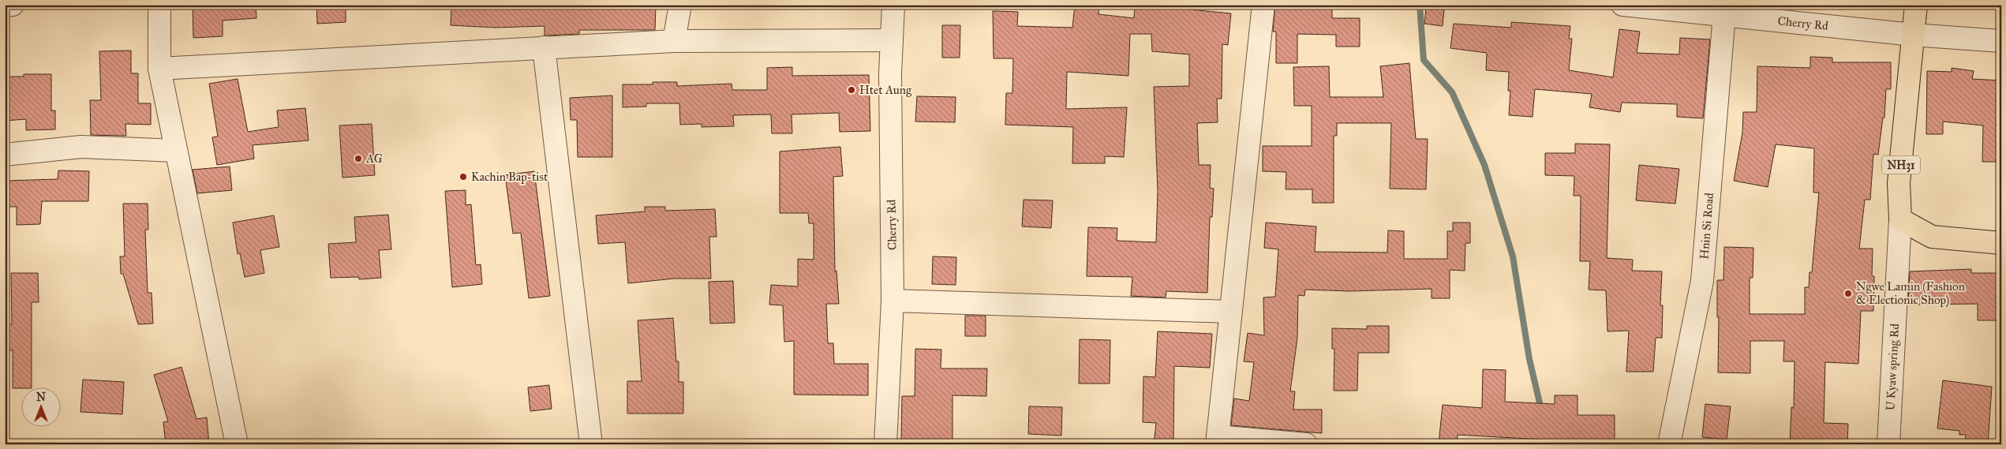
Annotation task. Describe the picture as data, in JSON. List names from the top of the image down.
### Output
{
  "streets": {
    "highway": ["NH31"],
    "street": ["Cherry Rd", "Hnin Si Road", "U Kyaw spring Rd"]
  },
  "crossings": [
    ["Cherry Rd", "NH31"],
    ["Cherry Rd", "Hnin Si Road"],
    ["NH31", "U Kyaw spring Rd"]
  ],
  "places": [
    "Htet Aung",
    "AG",
    "Kachin Bap-tist",
    "Ngwe Lamin (Fashion & Electionic Shop)"
  ],
  "north": "top"
}
